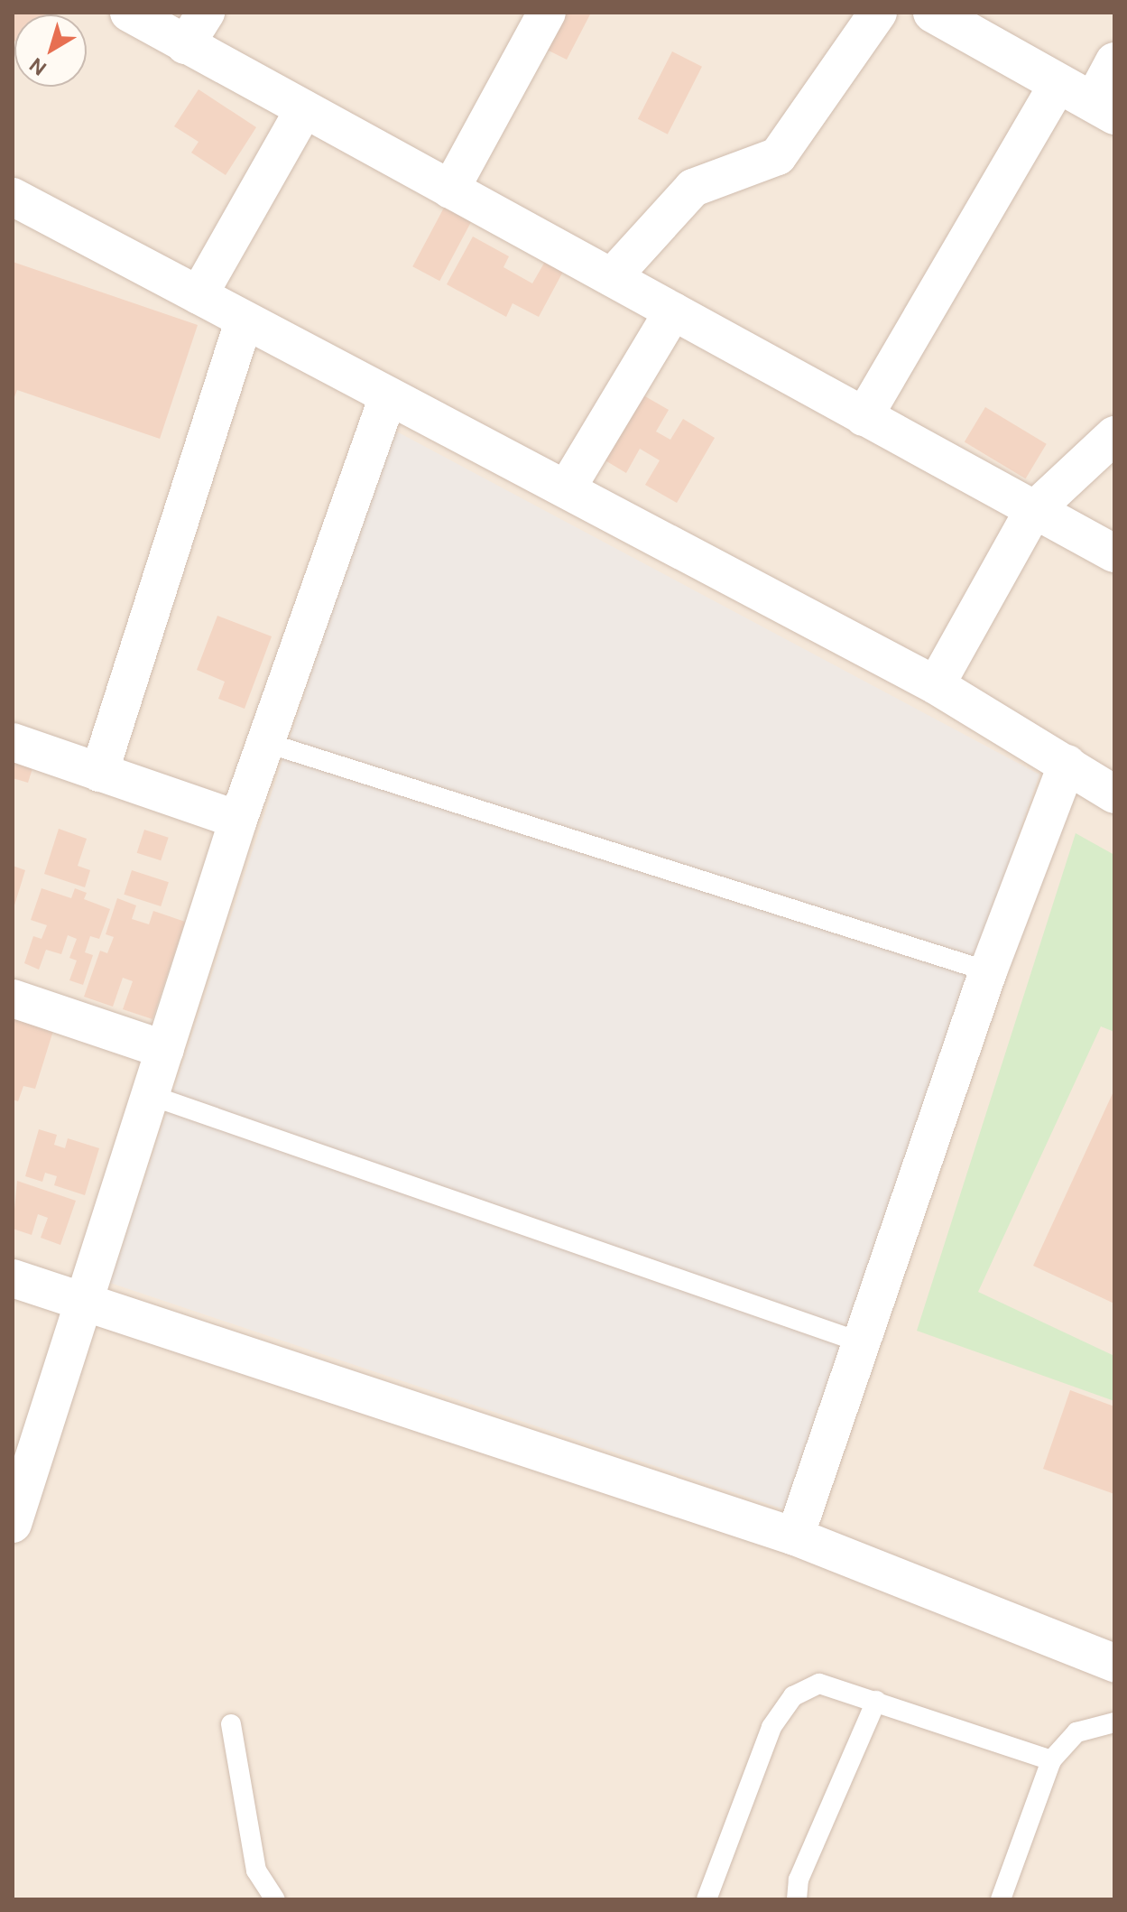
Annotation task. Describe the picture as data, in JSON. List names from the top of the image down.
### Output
{
  "north": "bottom left"
}
